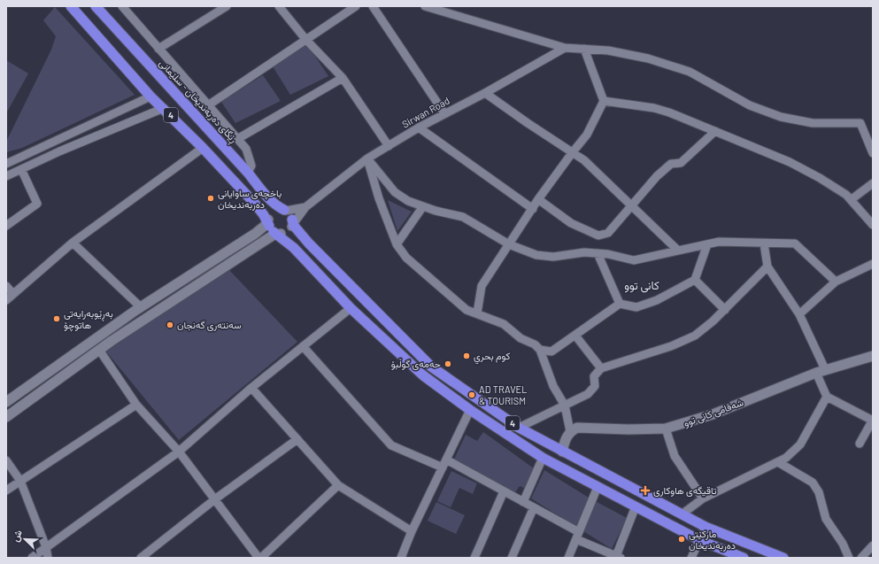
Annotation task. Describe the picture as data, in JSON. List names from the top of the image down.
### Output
{
  "streets": {
    "highway": ["ڕێگای دەربەندیخان - سلێمانی", "4"],
    "street": ["Sirwan Road", "شەقامی کانی توو"]
  },
  "crossings": [
    ["ڕێگای دەربەندیخان - سلێمانی", "Sirwan Road"],
    ["ڕێگای دەربەندیخان - سلێمانی", "4"],
    ["Sirwan Road", "4"]
  ],
  "districts": ["کانی توو"],
  "places": {
    "other": [
      "باخچەی ساوایانی دەربەندیخان",
      "بەڕێوبەرایەتی هاتوچۆ",
      "سەنتەری گەنجان",
      "کوم بحري",
      "حەمەی گوڵبۆ",
      "AD TRAVEL & TOURISM",
      "مارکێتی دەربەندیخان"
    ],
    "health": ["تاقیگەی هاوکاری"]
  },
  "north": "top left"
}
